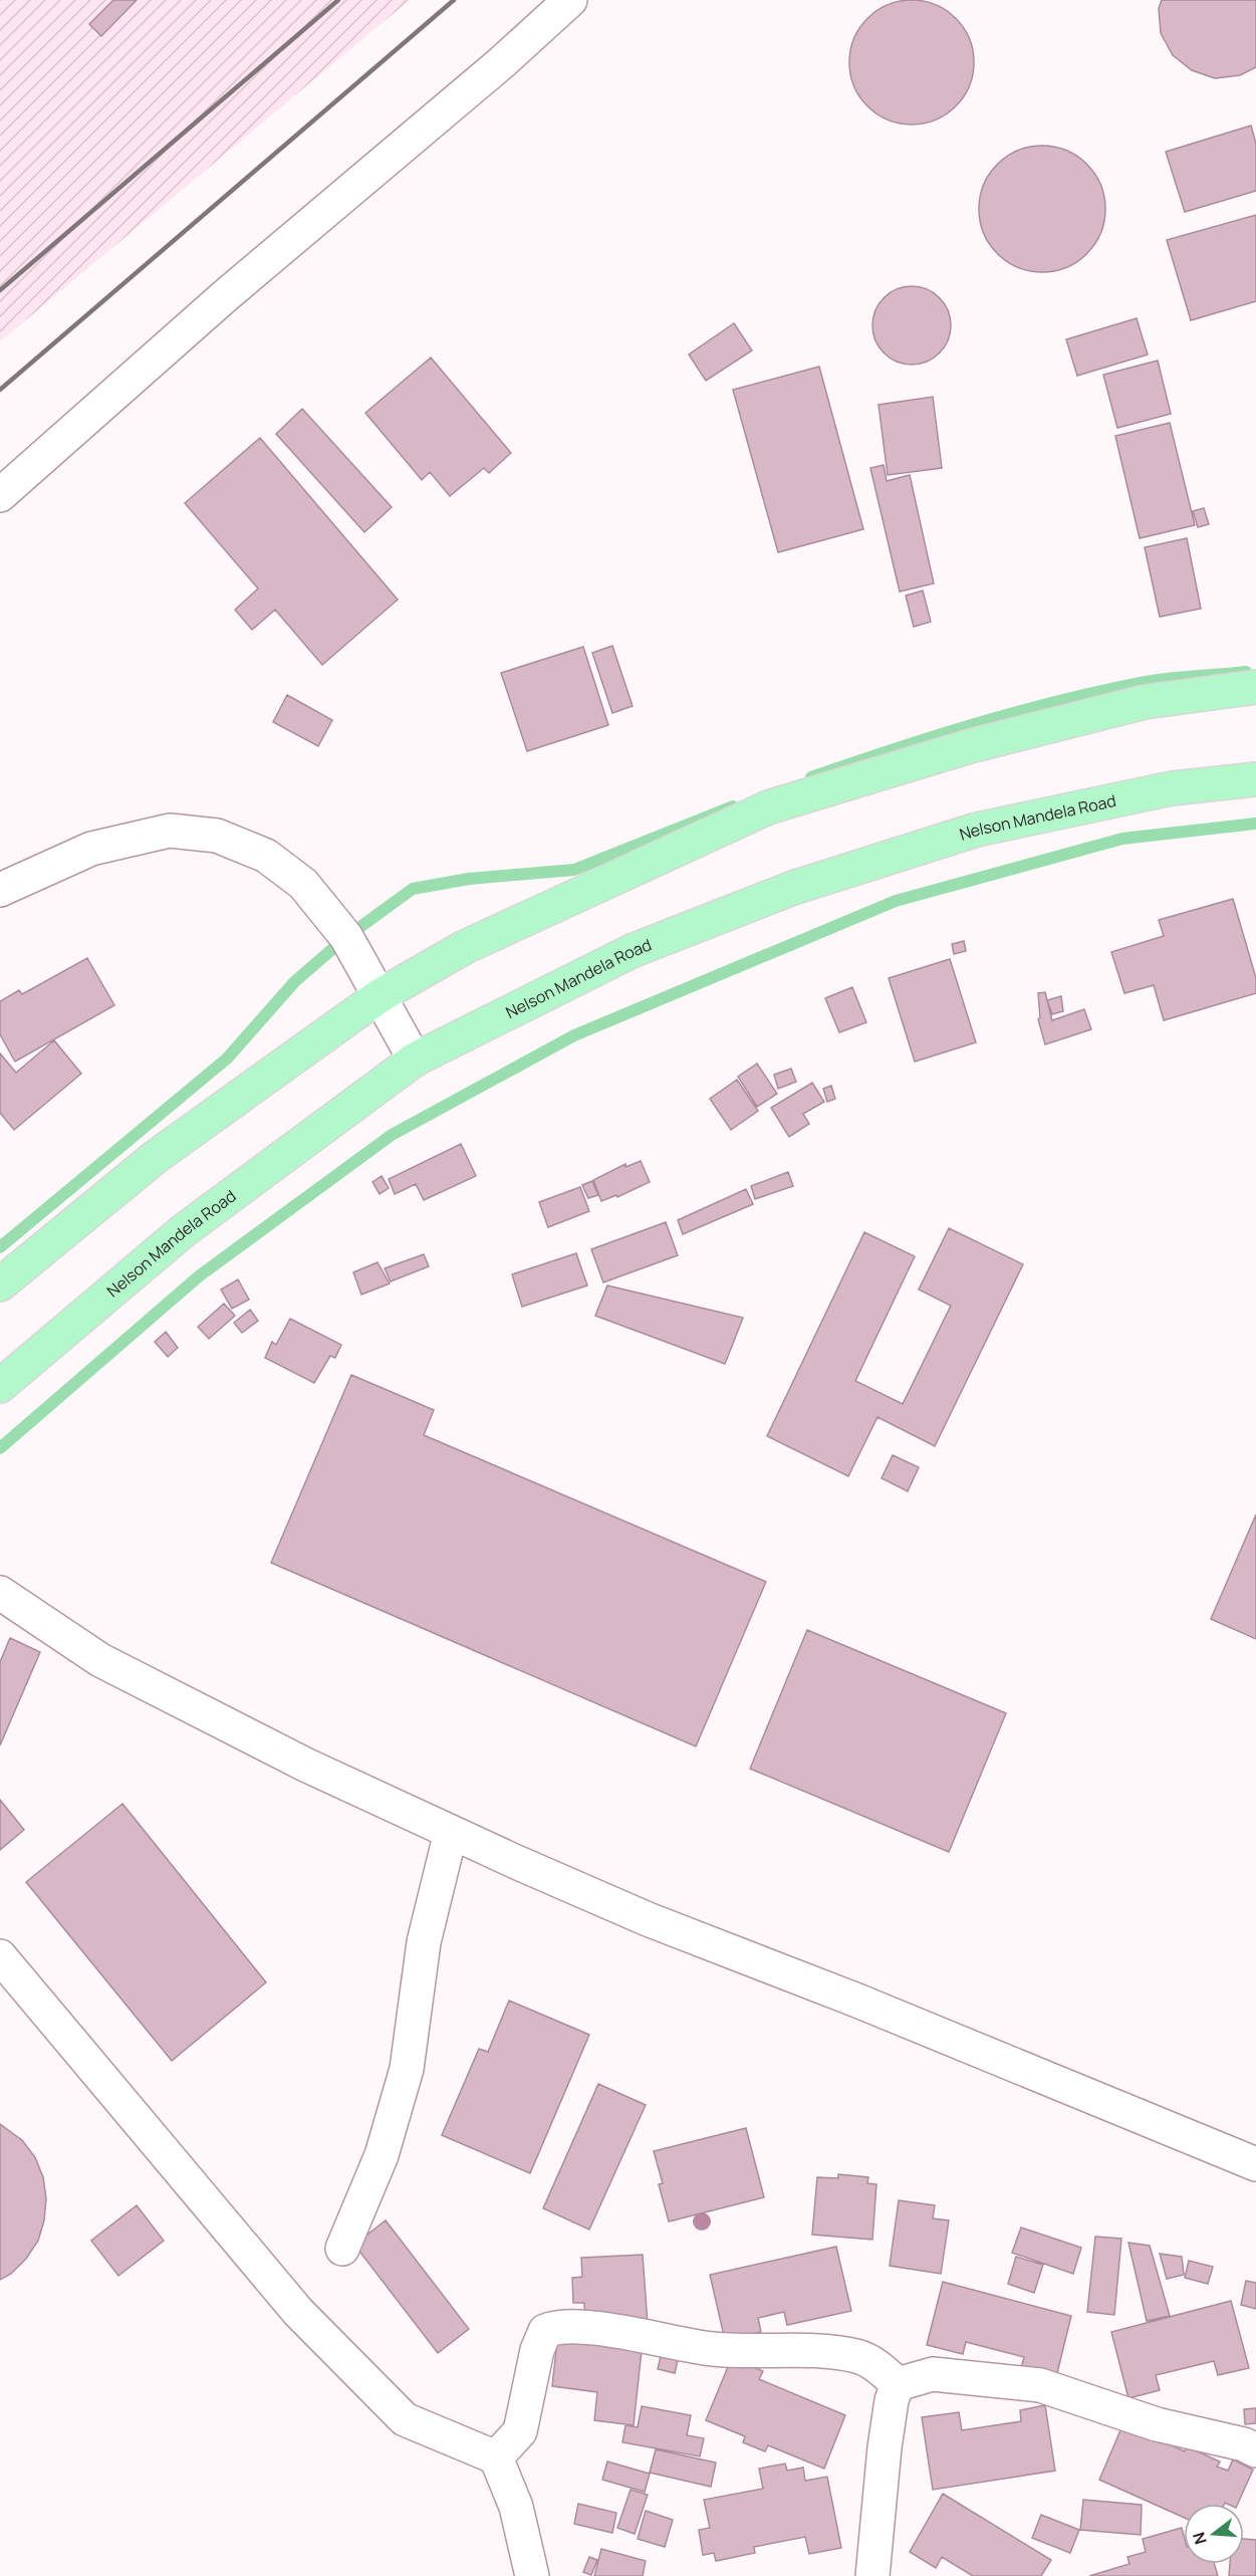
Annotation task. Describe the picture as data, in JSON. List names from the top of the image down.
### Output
{
  "streets": {
    "main road": ["Nelson Mandela Road"]
  },
  "north": "left"
}
